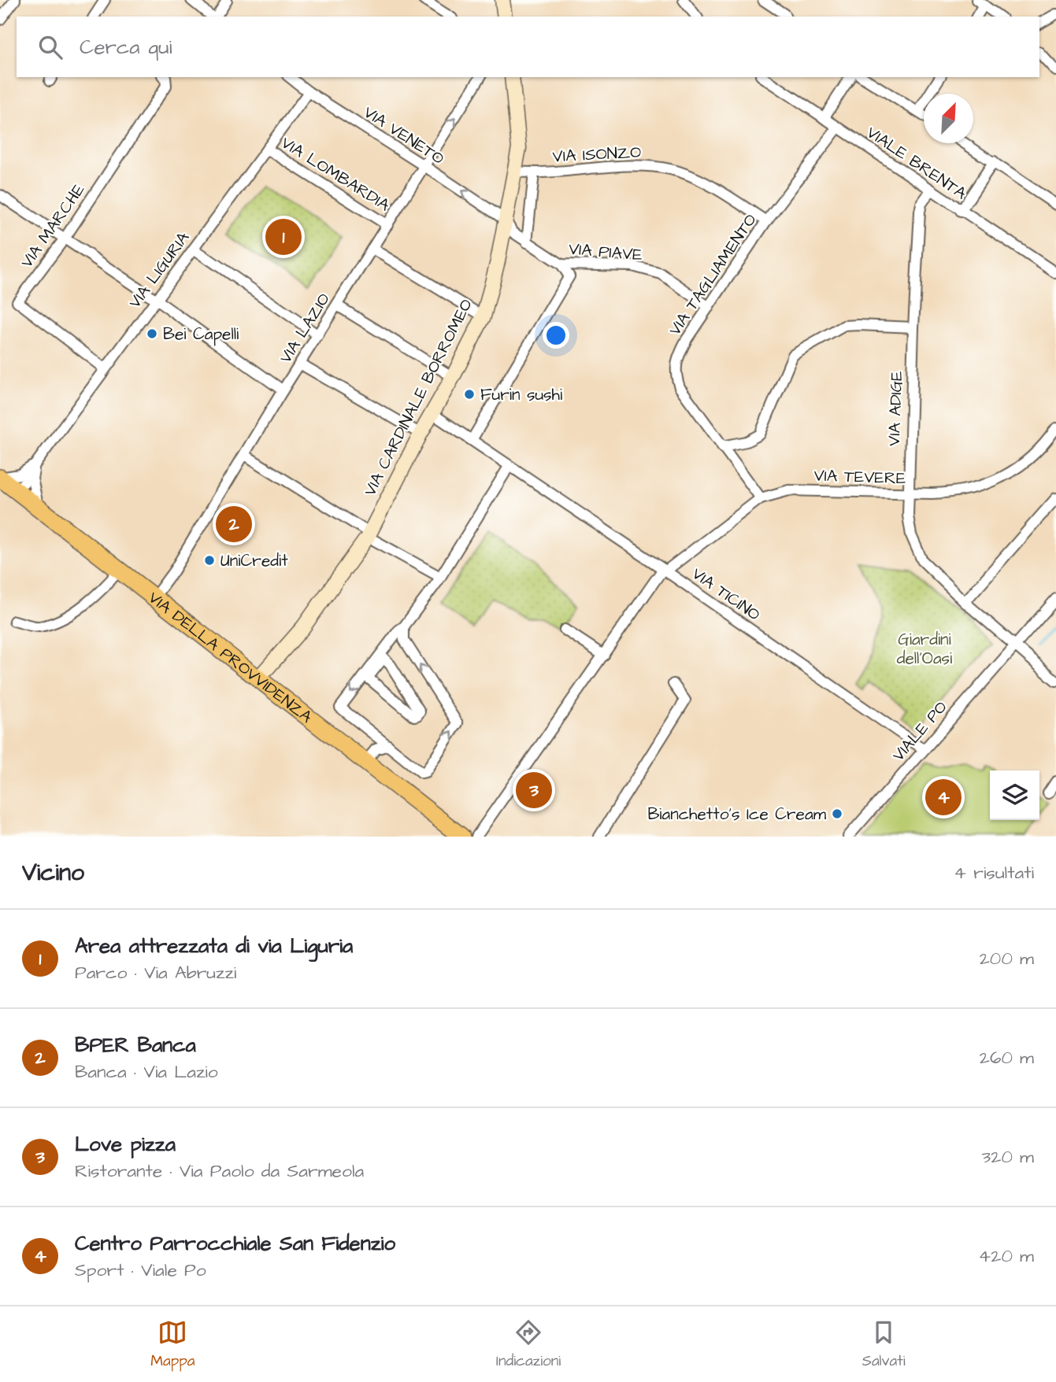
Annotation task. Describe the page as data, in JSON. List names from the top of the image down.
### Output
{
  "streets": {
    "main road": ["VIA DELLA PROVVIDENZA"],
    "street": [
      "VIA VENETO",
      "VIA ISONZO",
      "VIALE BRENTA",
      "VIA LOMBARDIA",
      "VIA MARCHE",
      "VIA PIAVE",
      "VIA LIGURIA",
      "VIA TAGLIAMENTO",
      "VIA LAZIO",
      "VIA CARDINALE BORROMEO",
      "VIA ADIGE",
      "VIA TEVERE",
      "VIA TICINO",
      "VIALE PO"
    ]
  },
  "crossings": [
    ["VIA VENETO", "VIA PIAVE"],
    ["VIA VENETO", "VIA LIGURIA"],
    ["VIA VENETO", "VIA LAZIO"],
    ["VIA VENETO", "VIA CARDINALE BORROMEO"],
    ["VIA ISONZO", "VIA TAGLIAMENTO"],
    ["VIA ISONZO", "VIA CARDINALE BORROMEO"],
    ["VIALE BRENTA", "VIA TAGLIAMENTO"],
    ["VIALE BRENTA", "VIA ADIGE"],
    ["VIA LOMBARDIA", "VIA LIGURIA"],
    ["VIA LOMBARDIA", "VIA LAZIO"],
    ["VIA MARCHE", "VIA LIGURIA"],
    ["VIA PIAVE", "VIA TAGLIAMENTO"],
    ["VIA PIAVE", "VIA CARDINALE BORROMEO"],
    ["VIA LIGURIA", "VIA DELLA PROVVIDENZA"],
    ["VIA TAGLIAMENTO", "VIA TEVERE"],
    ["VIA LAZIO", "VIA DELLA PROVVIDENZA"],
    ["VIA CARDINALE BORROMEO", "VIA TICINO"],
    ["VIA CARDINALE BORROMEO", "VIA DELLA PROVVIDENZA"],
    ["VIA ADIGE", "VIA TEVERE"],
    ["VIA ADIGE", "VIALE PO"],
    ["VIA TEVERE", "VIA TICINO"],
    ["VIA TICINO", "VIALE PO"]
  ],
  "one_way": ["VIA VENETO"],
  "parks": ["Giardini dell'Oasi"],
  "places": [
    "Bei Capelli",
    "Furin sushi",
    "UniCredit",
    "Bianchetto's Ice Cream"
  ],
  "north": "top right",
  "page": {
    "search": "Cerca qui",
    "pins": [
      "1",
      "2",
      "3",
      "4"
    ],
    "heading": ["Vicino", "4 risultati"],
    "list": [
      {
        "mark": "1",
        "name": "Area attrezzata di via Liguria",
        "note": "Parco · Via Abruzzi",
        "value": "200 m"
      },
      {
        "mark": "2",
        "name": "BPER Banca",
        "note": "Banca · Via Lazio",
        "value": "260 m"
      },
      {
        "mark": "3",
        "name": "Love pizza",
        "note": "Ristorante · Via Paolo da Sarmeola",
        "value": "320 m"
      },
      {
        "mark": "4",
        "name": "Centro Parrocchiale San Fidenzio",
        "note": "Sport · Viale Po",
        "value": "420 m"
      }
    ],
    "nav": ["Mappa", "Indicazioni", "Salvati"]
  }
}
